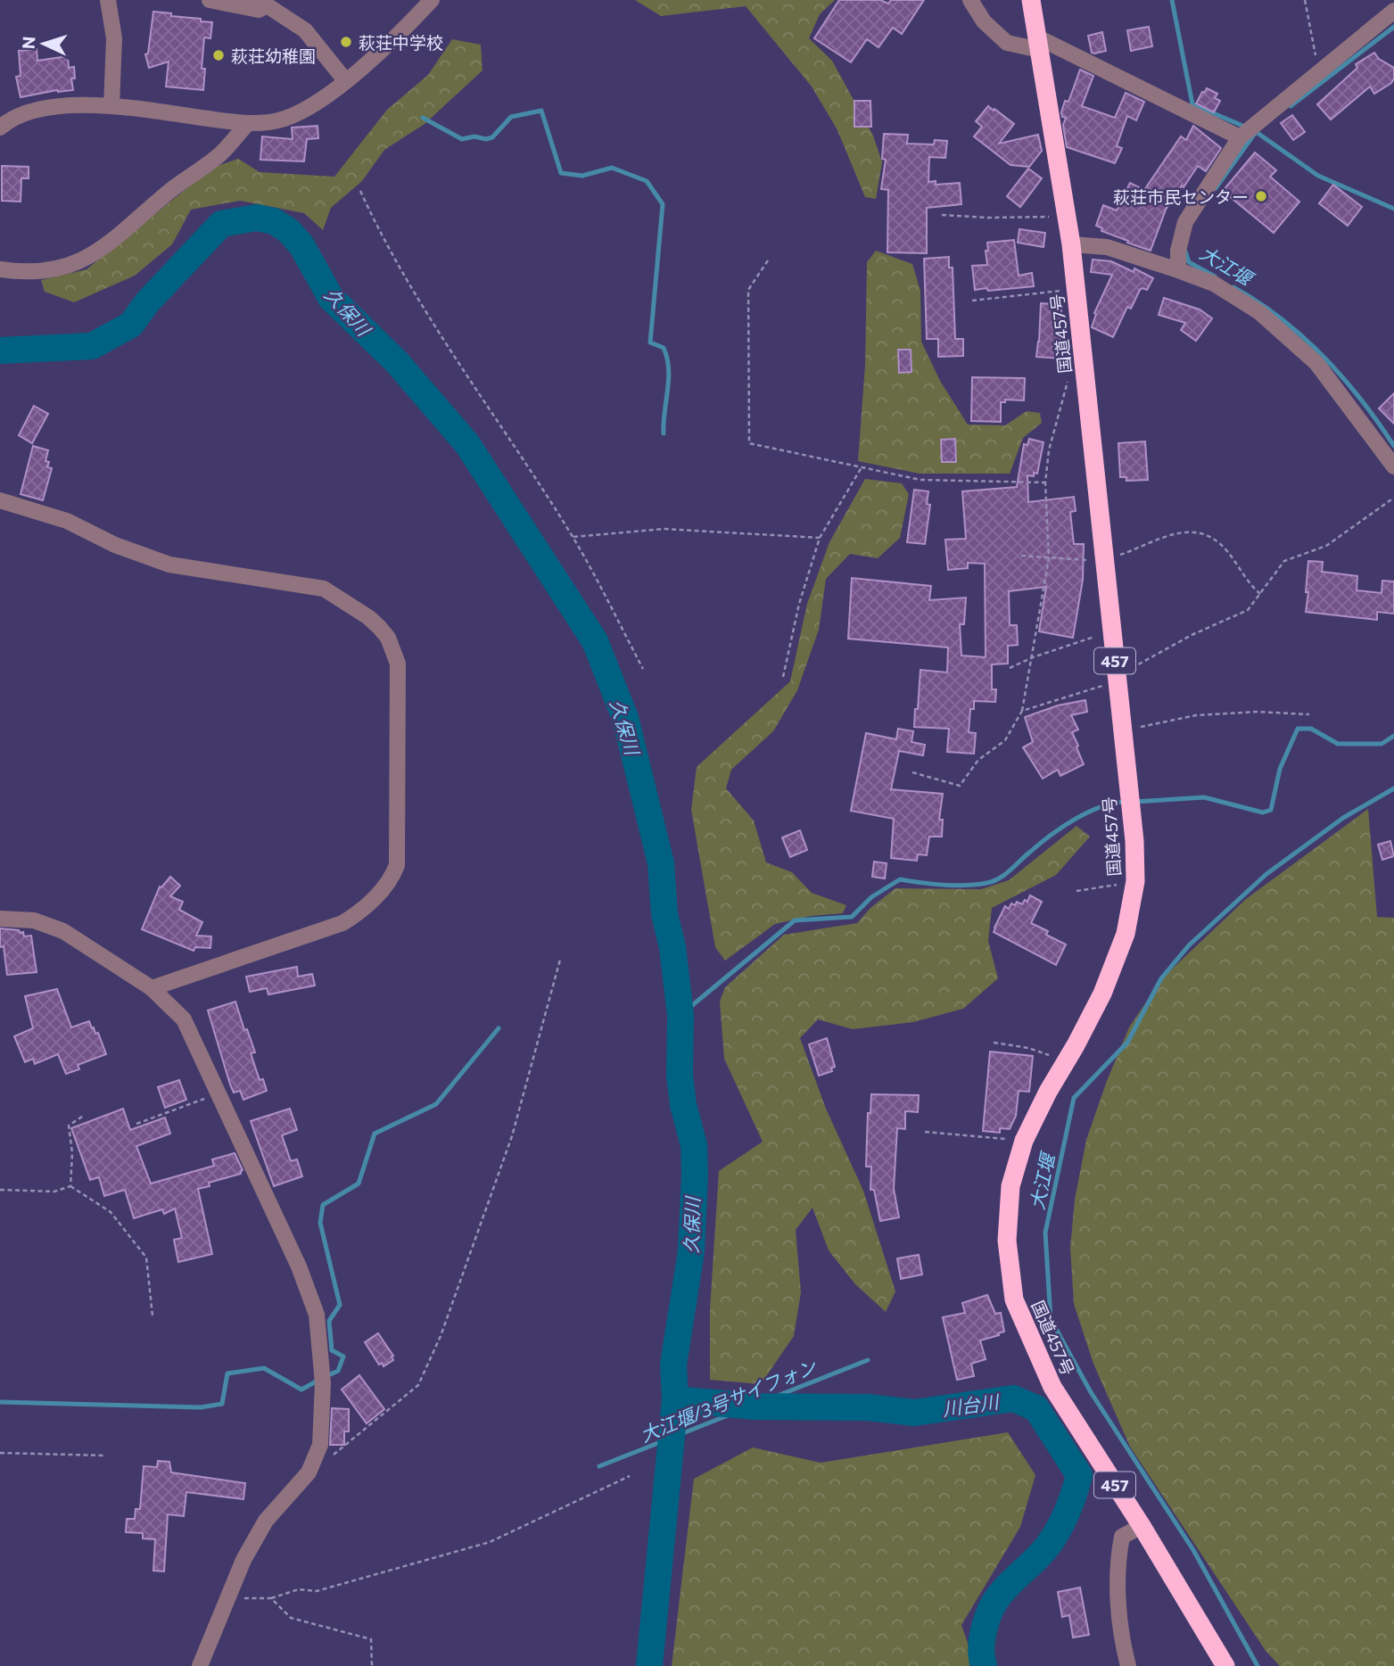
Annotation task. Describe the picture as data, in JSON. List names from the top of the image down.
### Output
{
  "streets": {
    "highway": ["国道457号", "457"]
  },
  "water": [
    "大江堰",
    "久保川",
    "大江堰/3号サイフォン",
    "川台川"
  ],
  "places": ["萩荘中学校", "萩荘幼稚園", "萩荘市民センター"],
  "north": "left"
}
